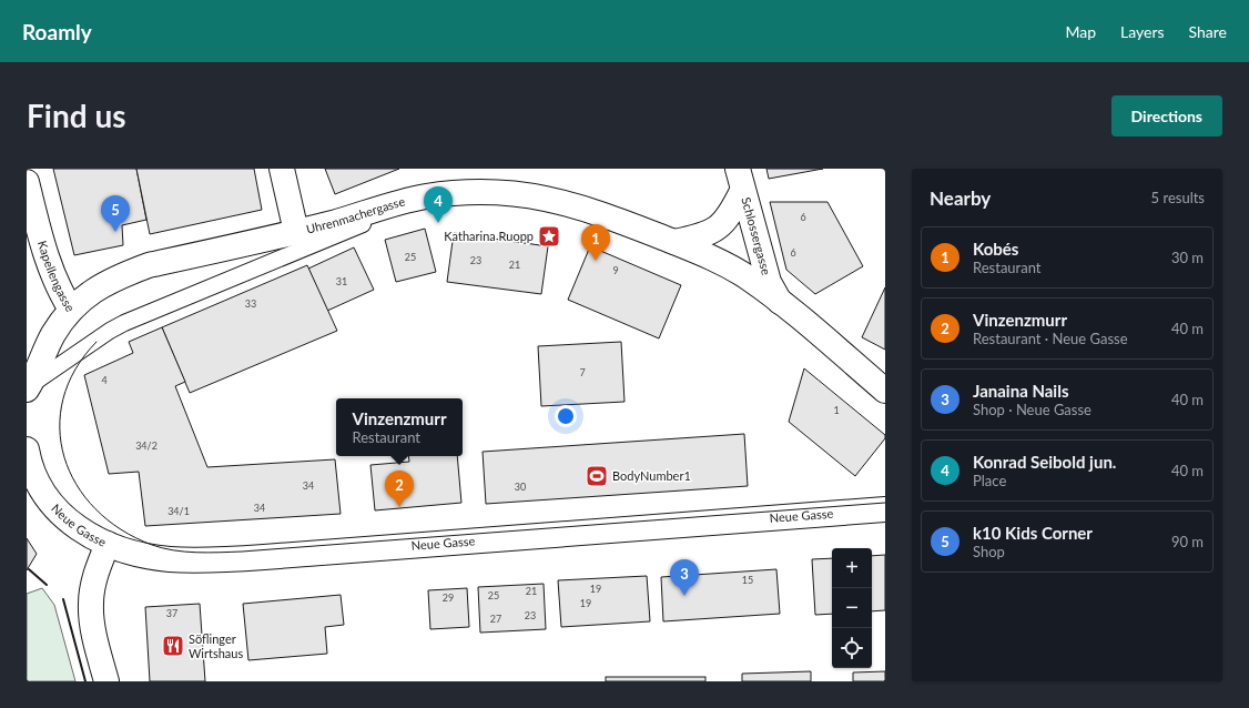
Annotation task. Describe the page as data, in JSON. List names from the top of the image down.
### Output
{
  "streets": {
    "street": [
      "Uhrenmachergasse",
      "Schlossergasse",
      "Kapellengasse",
      "Neue Gasse"
    ]
  },
  "crossings": [
    ["Uhrenmachergasse", "Schlossergasse"],
    ["Uhrenmachergasse", "Kapellengasse"]
  ],
  "places": {
    "place": ["Katharina Ruopp"],
    "sports": ["BodyNumber1"],
    "restaurant": ["Söflinger Wirtshaus"]
  },
  "house_numbers": [
    "6",
    "6",
    "25",
    "23",
    "21",
    "9",
    "31",
    "33",
    "7",
    "4",
    "1",
    "34/2",
    "34",
    "30",
    "34",
    "34/1",
    "15",
    "19",
    "21",
    "25",
    "29",
    "19",
    "37",
    "23",
    "27"
  ],
  "page": {
    "header": "Roamly",
    "nav": ["Map", "Layers", "Share"],
    "buttons": "Directions",
    "title": "Find us",
    "heading": ["Nearby", "5 results"],
    "pins": [
      "4",
      "5",
      "1",
      "2",
      "3"
    ],
    "list": [
      {
        "mark": "1",
        "name": "Kobés",
        "note": "Restaurant",
        "value": "30 m"
      },
      {
        "mark": "2",
        "name": "Vinzenzmurr",
        "note": "Restaurant · Neue Gasse",
        "value": "40 m"
      },
      {
        "mark": "3",
        "name": "Janaina Nails",
        "note": "Shop · Neue Gasse",
        "value": "40 m"
      },
      {
        "mark": "4",
        "name": "Konrad Seibold jun.",
        "note": "Place",
        "value": "40 m"
      },
      {
        "mark": "5",
        "name": "k10 Kids Corner",
        "note": "Shop",
        "value": "90 m"
      }
    ],
    "popup": ["Vinzenzmurr", "Restaurant"],
    "map_buttons": ["+", "−"]
  }
}
